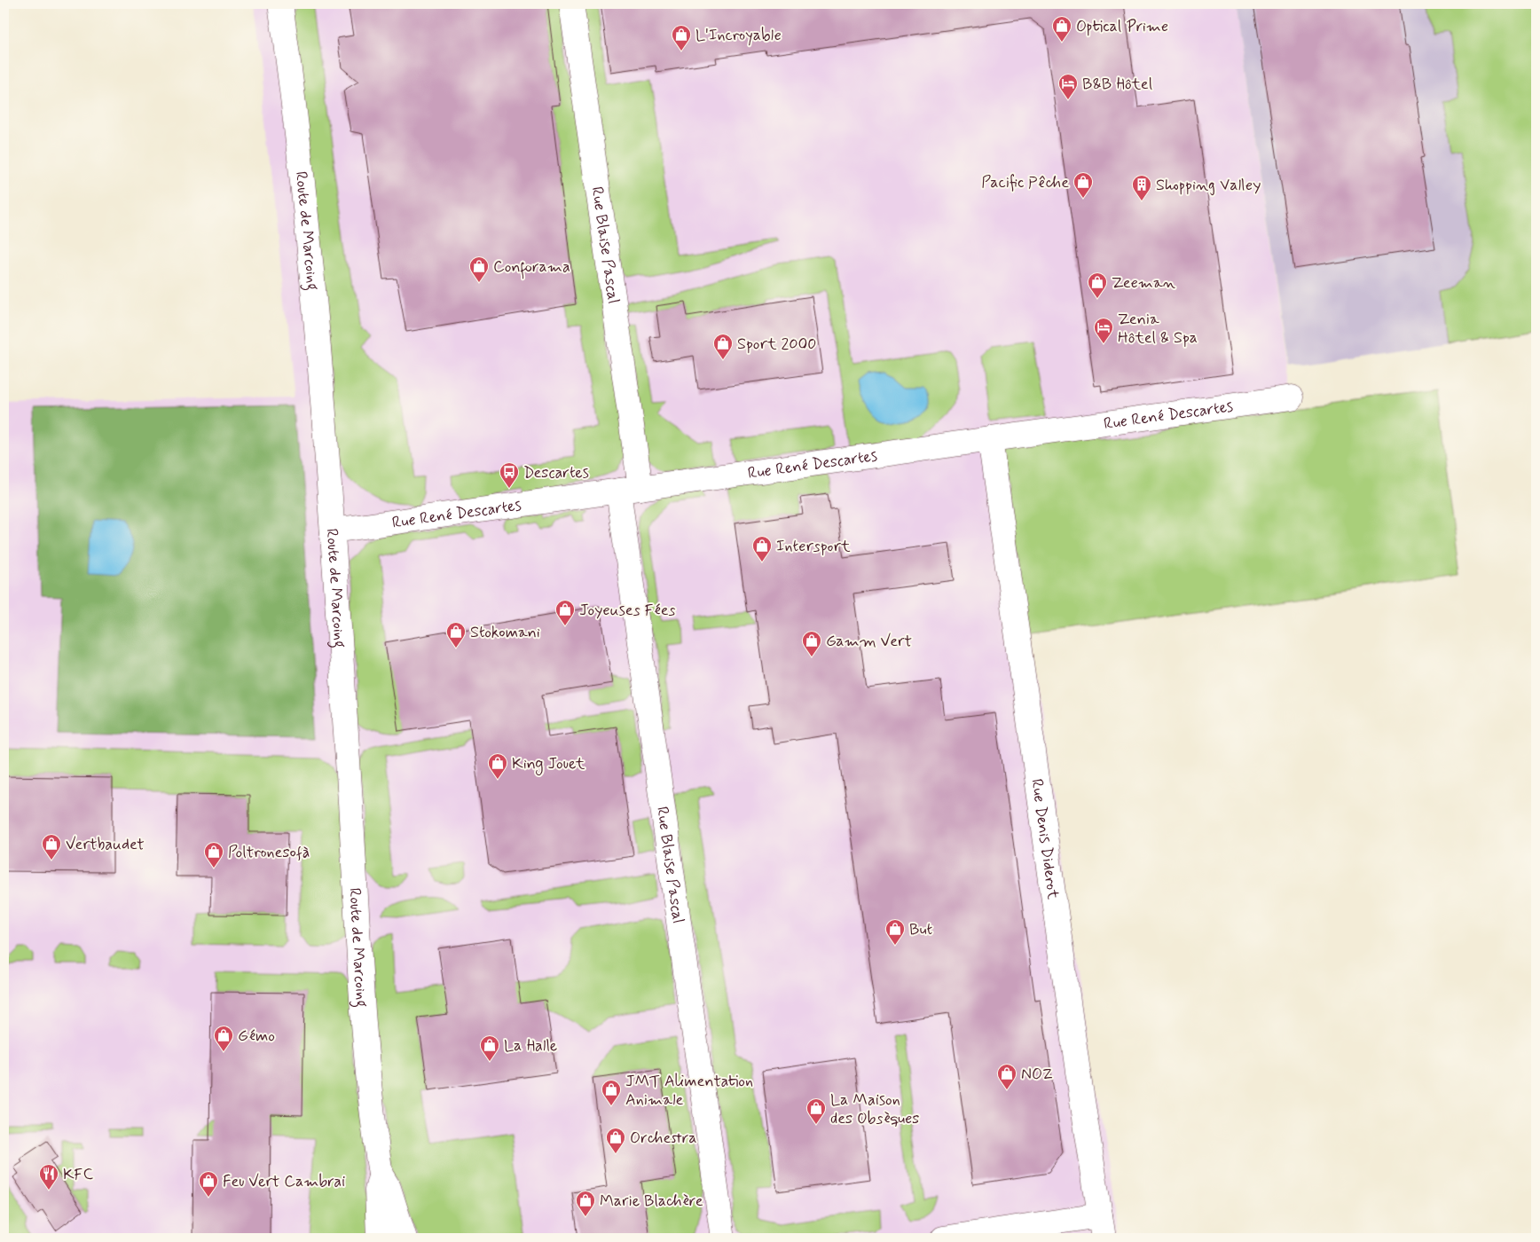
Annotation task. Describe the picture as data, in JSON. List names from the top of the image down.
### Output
{
  "streets": {
    "street": [
      "Route de Marcoing",
      "Rue Blaise Pascal",
      "Rue René Descartes",
      "Rue Denis Diderot"
    ]
  },
  "crossings": [
    ["Route de Marcoing", "Rue René Descartes"],
    ["Rue Blaise Pascal", "Rue René Descartes"],
    ["Rue René Descartes", "Rue Denis Diderot"]
  ],
  "places": {
    "shop": [
      "Optical Prime",
      "L'Incroyable",
      "Pacific Pêche",
      "Conforama",
      "Zeeman",
      "Sport 2000",
      "Intersport",
      "Joyeuses Fées",
      "Stokomani",
      "Gamm Vert",
      "King Jouet",
      "Vertbaudet",
      "Poltronesofà",
      "But",
      "Gémo",
      "La Halle",
      "NOZ",
      "JMT Alimentation Animale",
      "La Maison des Obsèques",
      "Orchestra",
      "Feu Vert Cambrai",
      "Marie Blachère"
    ],
    "hotel": ["B&B Hôtel", "Zenia Hôtel & Spa"],
    "building": ["Shopping Valley"],
    "bus stop": ["Descartes"],
    "restaurant": ["KFC"]
  }
}
